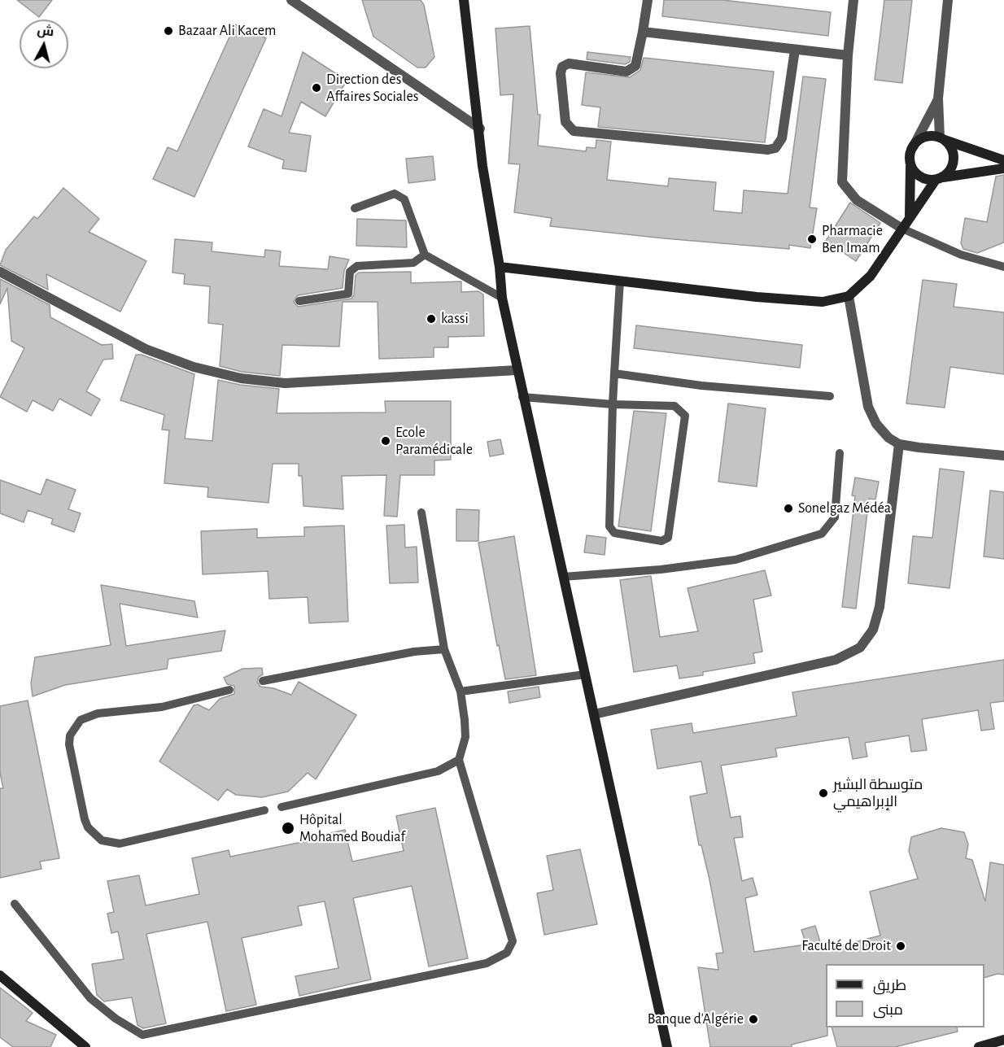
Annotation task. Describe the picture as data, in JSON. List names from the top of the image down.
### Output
{
  "places": [
    "Bazaar Ali Kacem",
    "Direction des Affaires Sociales",
    "Pharmacie Ben Imam",
    "kassi",
    "Ecole Paramédicale",
    "Sonelgaz Médéa",
    "متوسطة البشير الإبراهيمي",
    "Hôpital Mohamed Boudiaf",
    "Faculté de Droit",
    "Banque d'Algérie"
  ],
  "legend": ["طريق", "مبنى"],
  "north": "top"
}
